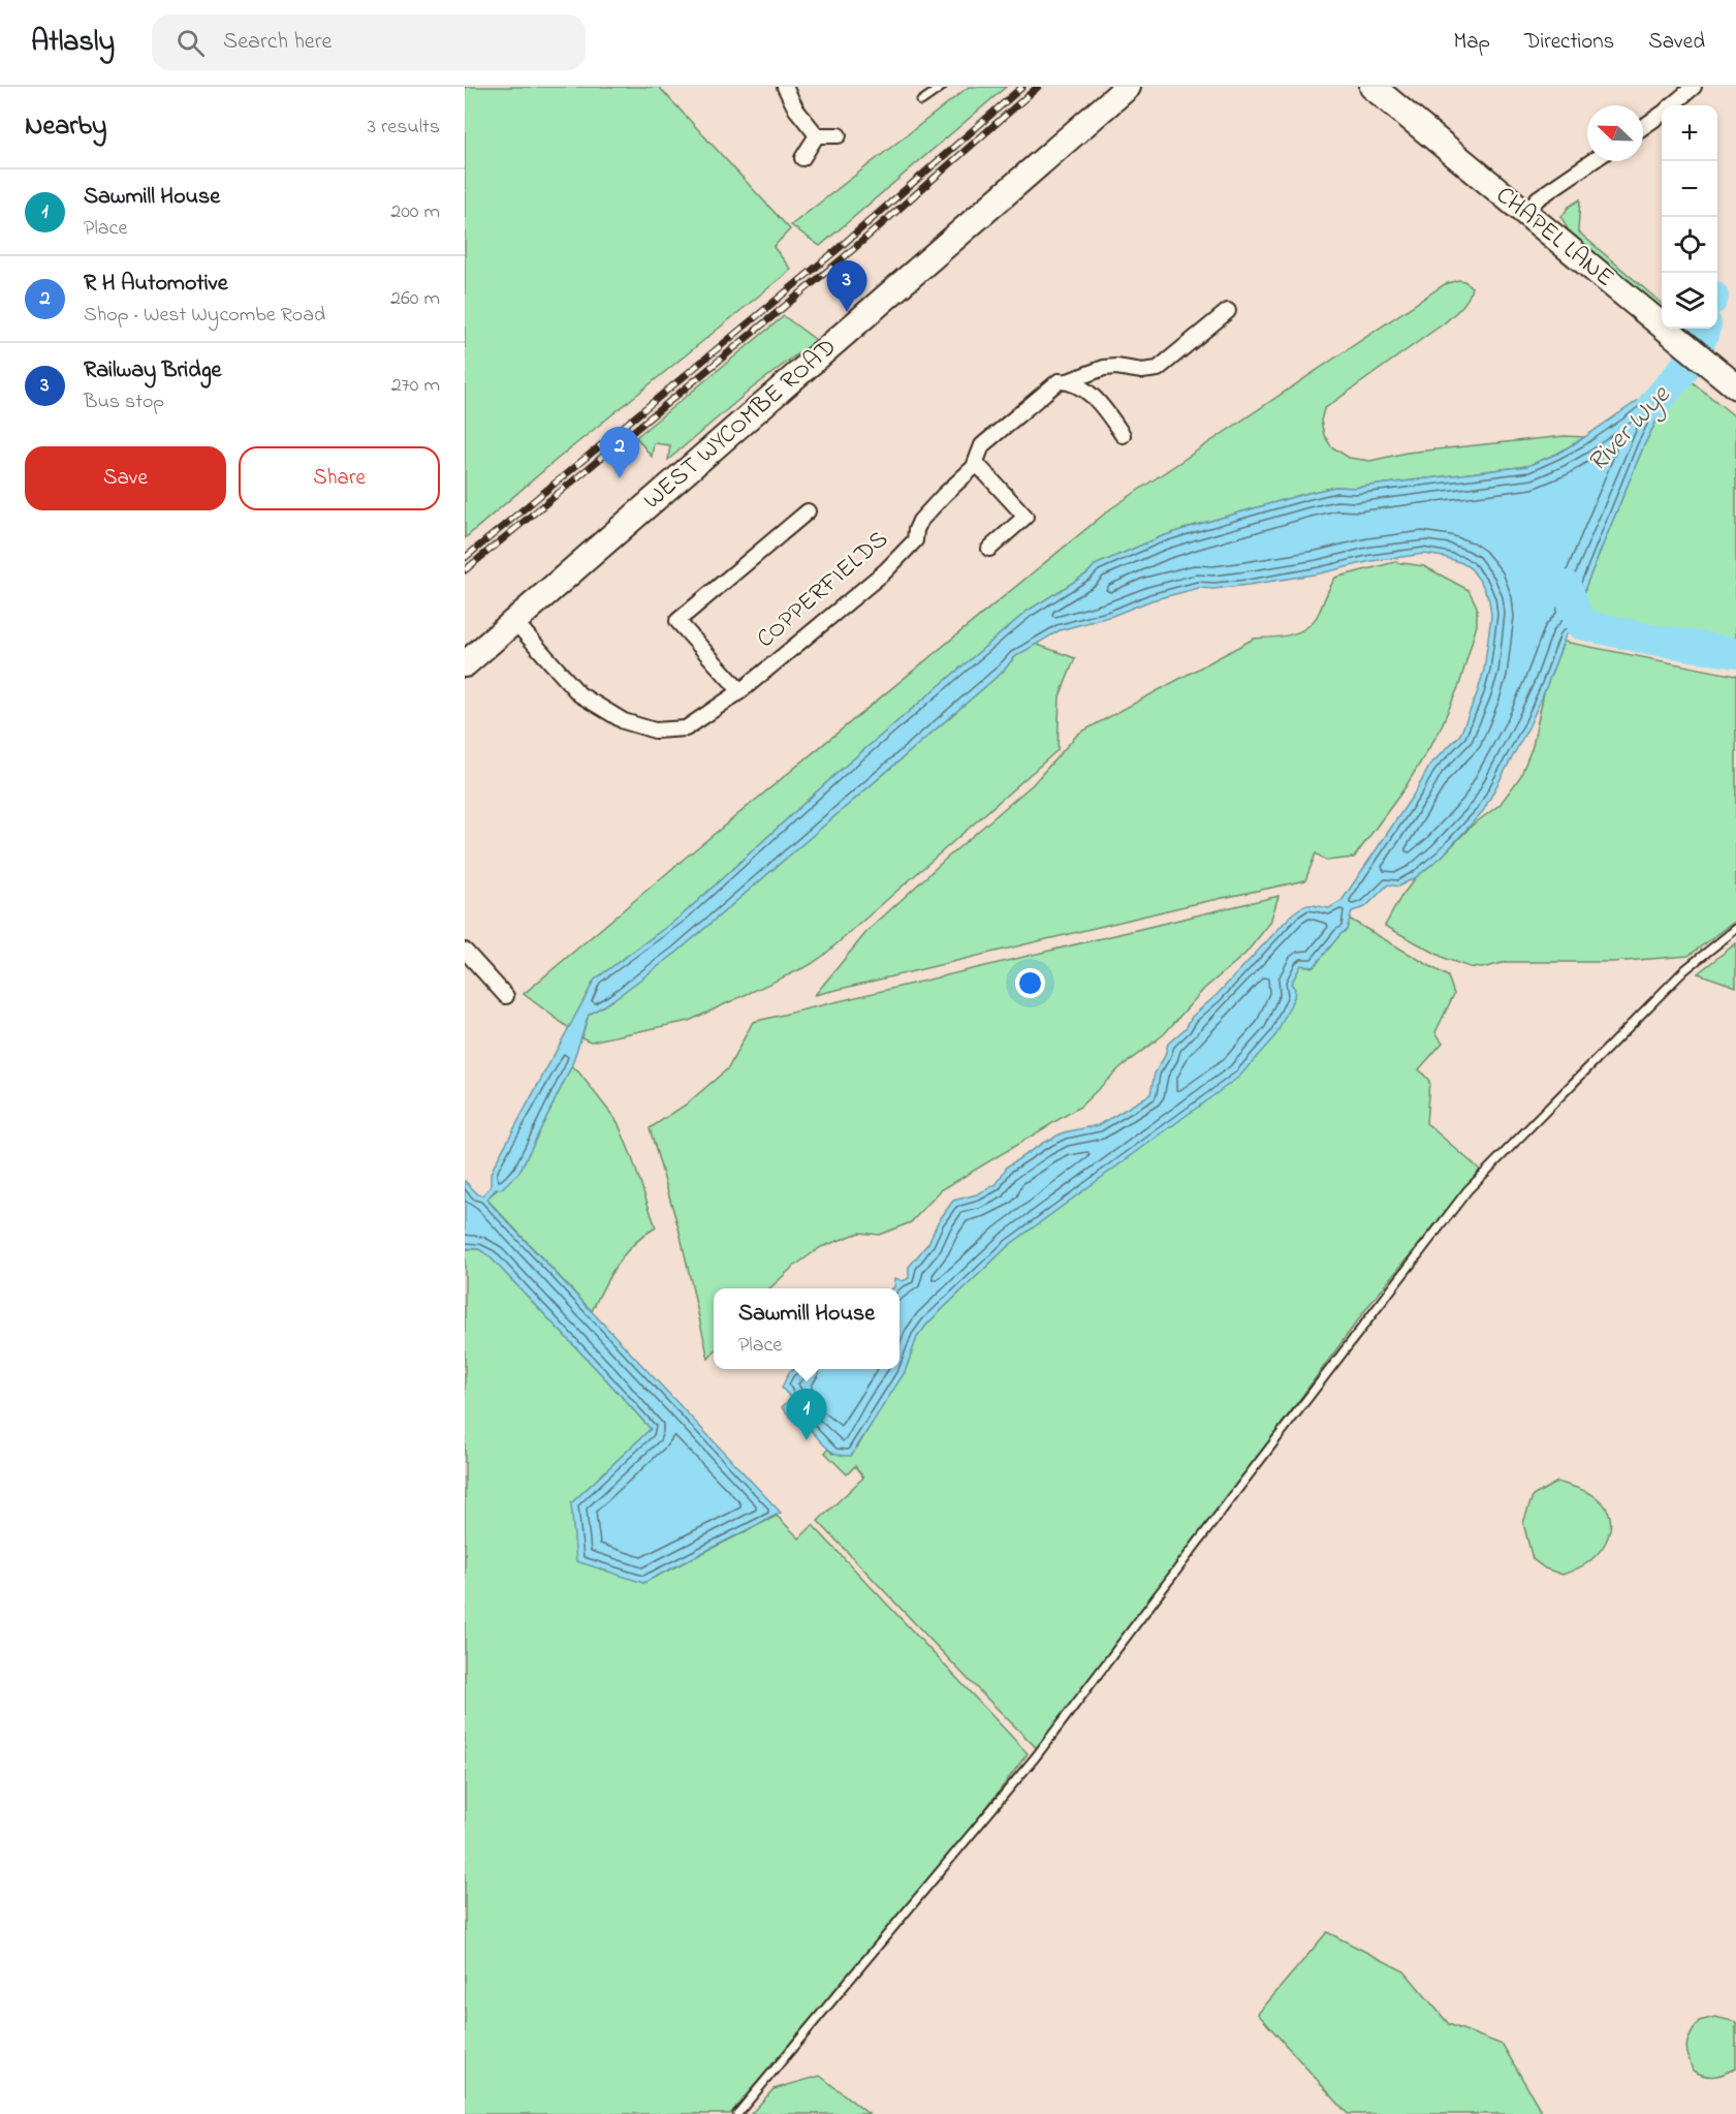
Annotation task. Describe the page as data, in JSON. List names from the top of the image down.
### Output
{
  "streets": {
    "highway": ["CHAPEL LANE", "WEST WYCOMBE ROAD"],
    "street": ["COPPERFIELDS"]
  },
  "crossings": [
    ["WEST WYCOMBE ROAD", "COPPERFIELDS"]
  ],
  "water": ["River Wye"],
  "north": "top left",
  "page": {
    "header": "Atlasly",
    "search": "Search here",
    "nav": ["Map", "Directions", "Saved"],
    "heading": ["Nearby", "3 results"],
    "map_buttons": ["+", "−"],
    "list": [
      {
        "mark": "1",
        "name": "Sawmill House",
        "note": "Place",
        "value": "200 m"
      },
      {
        "mark": "2",
        "name": "R H Automotive",
        "note": "Shop · West Wycombe Road",
        "value": "260 m"
      },
      {
        "mark": "3",
        "name": "Railway Bridge",
        "note": "Bus stop",
        "value": "270 m"
      }
    ],
    "pins": ["3", "2", "1"],
    "buttons": ["Save", "Share"],
    "popup": ["Sawmill House", "Place"]
  }
}
